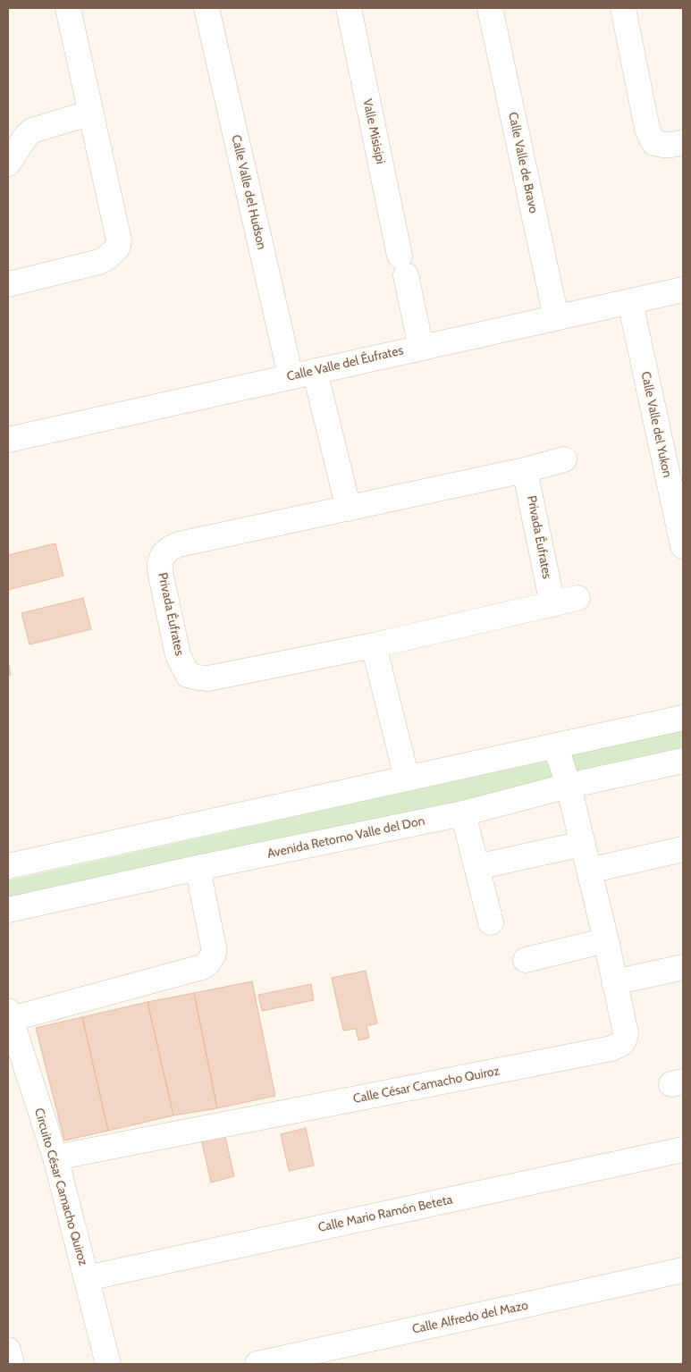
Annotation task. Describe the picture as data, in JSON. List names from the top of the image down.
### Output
{
  "streets": {
    "street": [
      "Valle Misisipi",
      "Calle Valle de Bravo",
      "Calle Valle del Hudson",
      "Calle Valle del Éufrates",
      "Calle Valle del Yukon",
      "Privada Éufrates",
      "Avenida Retorno Valle del Don",
      "Calle César Camacho Quiroz",
      "Circuito César Camacho Quiroz",
      "Calle Mario Ramón Beteta",
      "Calle Alfredo del Mazo"
    ]
  },
  "crossings": [
    ["Valle Misisipi", "Calle Valle del Éufrates"],
    ["Calle Valle de Bravo", "Calle Valle del Éufrates"],
    ["Calle Valle del Hudson", "Calle Valle del Éufrates"],
    ["Calle Valle del Éufrates", "Calle Valle del Yukon"],
    ["Avenida Retorno Valle del Don", "Calle César Camacho Quiroz"],
    ["Calle César Camacho Quiroz", "Circuito César Camacho Quiroz"],
    ["Circuito César Camacho Quiroz", "Calle Mario Ramón Beteta"]
  ]
}
